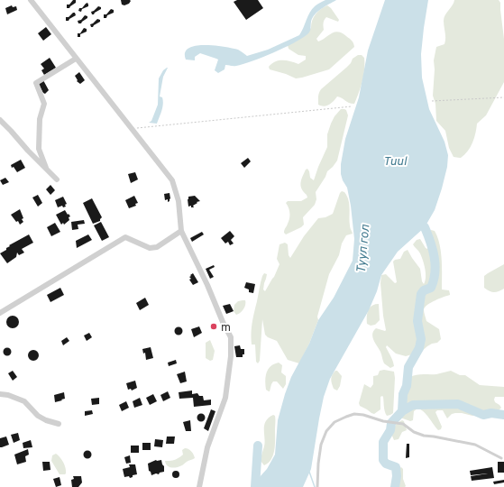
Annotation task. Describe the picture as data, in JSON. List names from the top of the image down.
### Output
{
  "water": ["Tuul", "Туул гол"],
  "places": ["m"]
}
